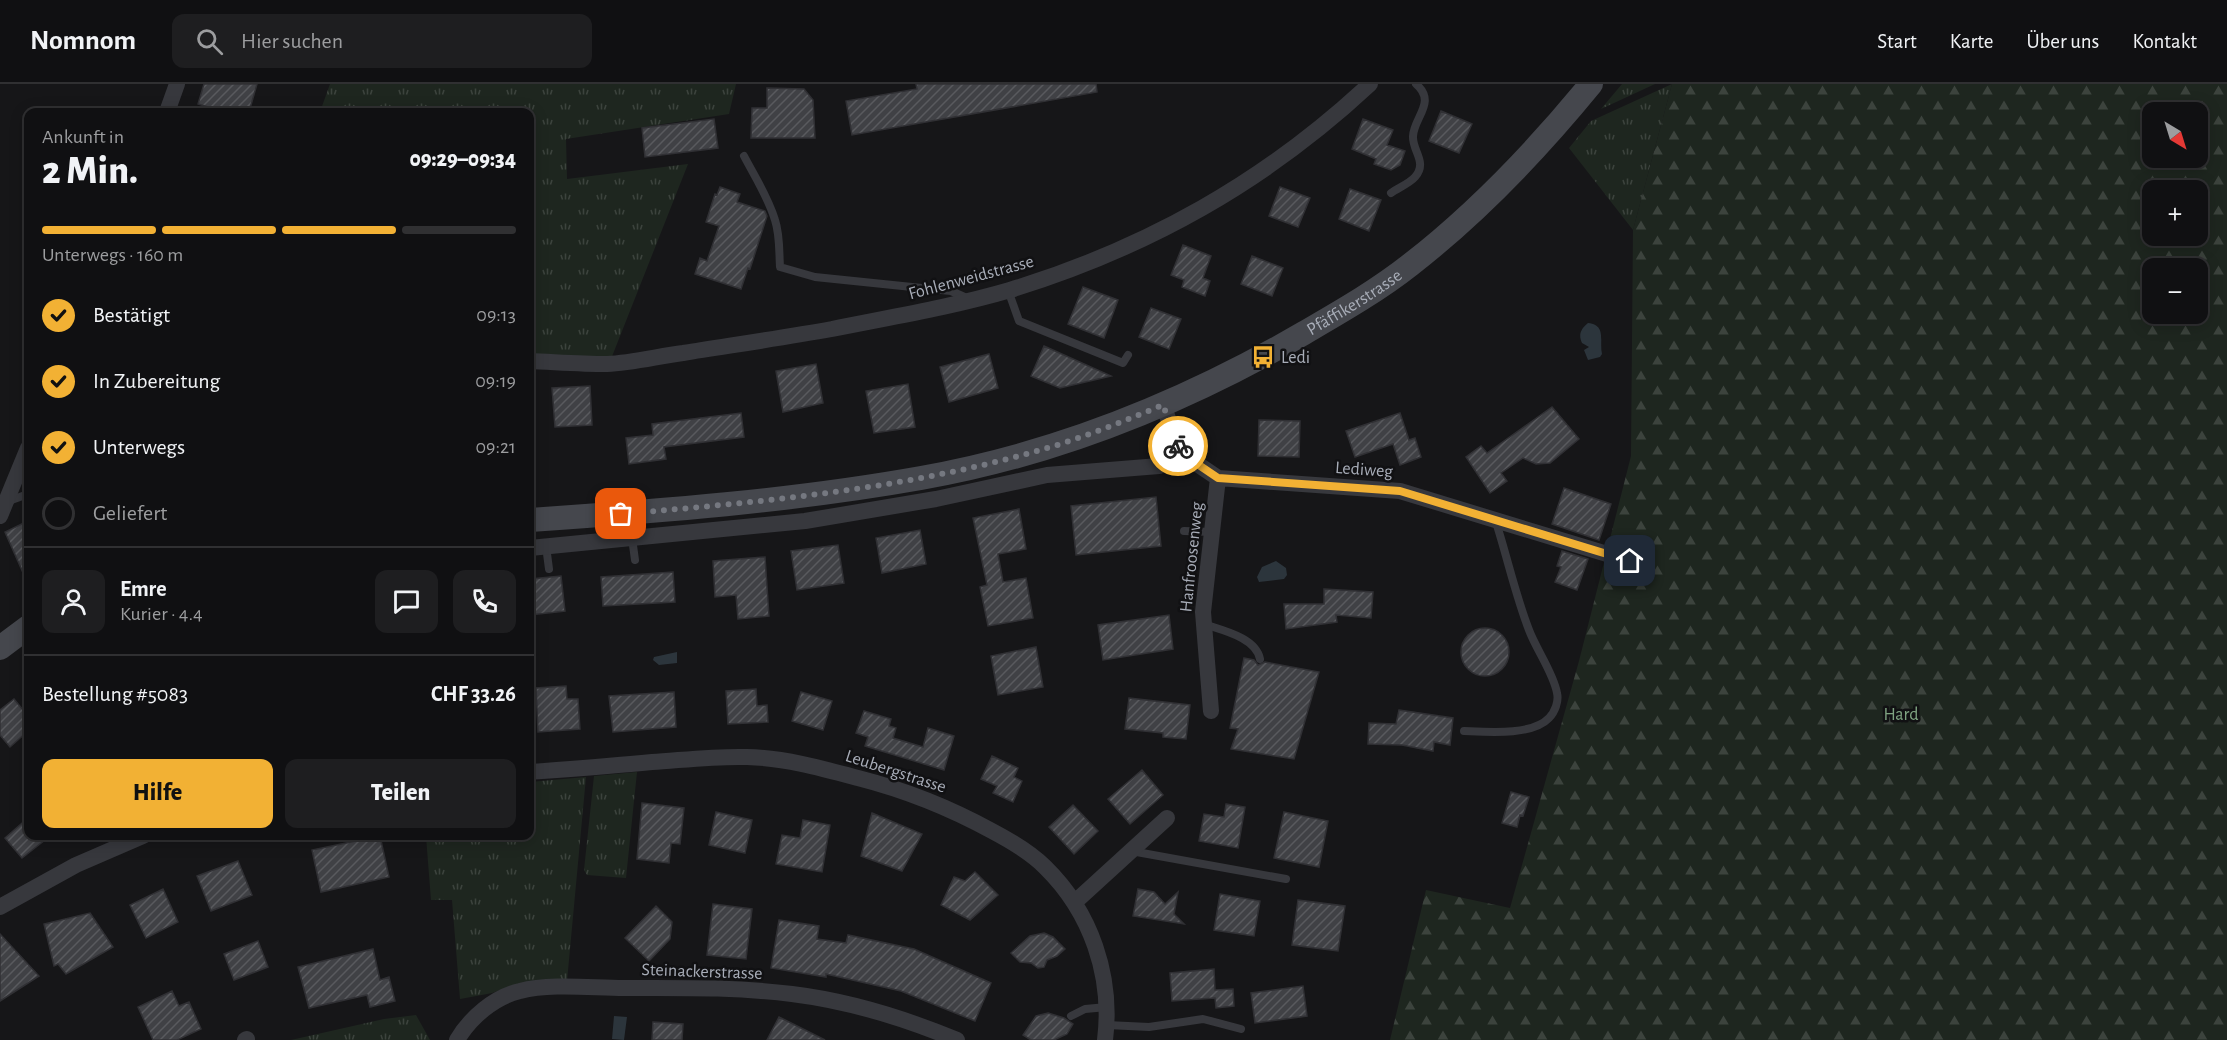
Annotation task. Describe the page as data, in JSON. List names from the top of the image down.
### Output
{
  "streets": {
    "main road": ["Pfäffikerstrasse"],
    "street": [
      "Fohlenweidstrasse",
      "Lediweg",
      "Hanfroosenweg",
      "Leubergstrasse",
      "Steinackerstrasse"
    ]
  },
  "crossings": [
    ["Lediweg", "Hanfroosenweg"]
  ],
  "parks": ["Hard"],
  "places": {
    "bus stop": ["Ledi"]
  },
  "north": "bottom right",
  "page": {
    "header": "Nomnom",
    "search": "Hier suchen",
    "nav": [
      "Start",
      "Karte",
      "Über uns",
      "Kontakt"
    ],
    "map_buttons": ["+", "−"],
    "heading": ["2 Min.", "Ankunft in", "09:29–09:34"],
    "panel": [
      "Emre",
      "Kurier · 4.4",
      "Bestellung #5083",
      "CHF 33.26"
    ],
    "bar": "Unterwegs · 160 m",
    "list": [
      ["Bestätigt", "09:13"],
      ["In Zubereitung", "09:19"],
      ["Unterwegs", "09:21"],
      "Geliefert"
    ],
    "buttons": ["Hilfe", "Teilen"]
  }
}
